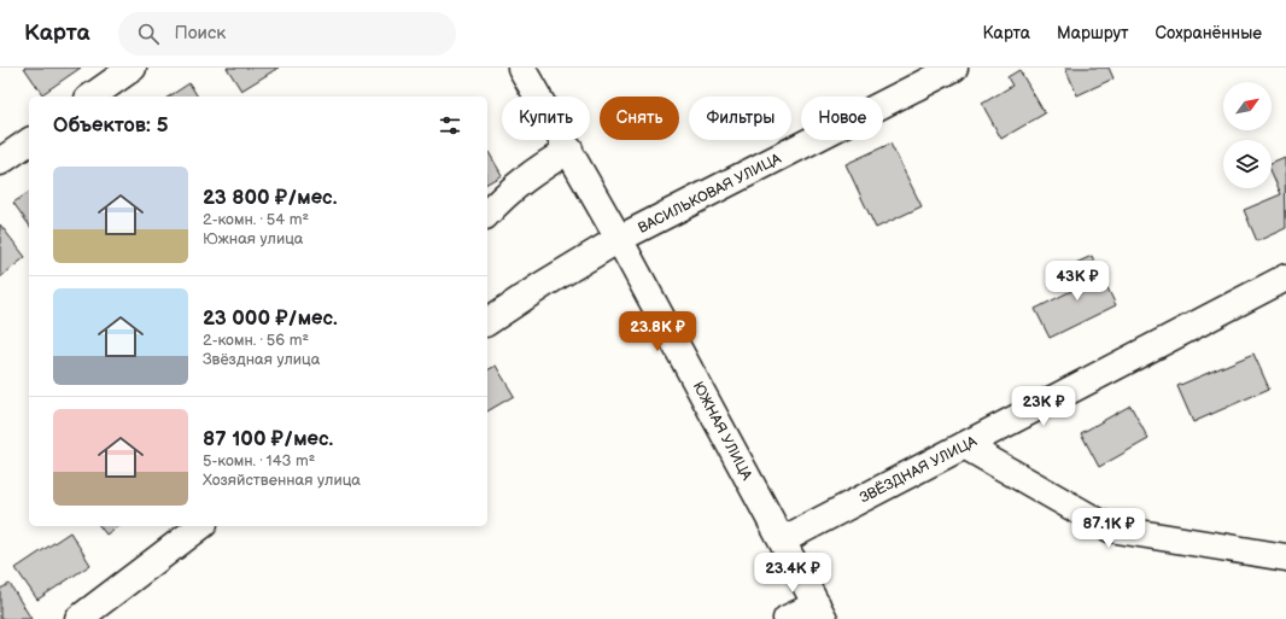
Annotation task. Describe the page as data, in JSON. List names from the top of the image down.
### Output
{
  "streets": {
    "street": ["ВАСИЛЬКОВАЯ УЛИЦА", "ЮЖНАЯ УЛИЦА", "ЗВЁЗДНАЯ УЛИЦА"]
  },
  "crossings": [
    ["ВАСИЛЬКОВАЯ УЛИЦА", "ЮЖНАЯ УЛИЦА"],
    ["ЮЖНАЯ УЛИЦА", "ЗВЁЗДНАЯ УЛИЦА"]
  ],
  "north": "top right",
  "page": {
    "header": "Карта",
    "search": "Поиск",
    "nav": ["Карта", "Маршрут", "Сохранённые"],
    "chip": [
      "Купить",
      "Снять",
      "Фильтры",
      "Новое"
    ],
    "heading": "Объектов: 5",
    "list": [
      {
        "name": "23 800 ₽/мес.",
        "note": "2-комн. · 54 m² · Южная улица"
      },
      {
        "name": "23 000 ₽/мес.",
        "note": "2-комн. · 56 m² · Звёздная улица"
      },
      {
        "name": "87 100 ₽/мес.",
        "note": "5-комн. · 143 m² · Хозяйственная улица"
      }
    ],
    "price": [
      "43K ₽",
      "23.8K ₽",
      "23K ₽",
      "87.1K ₽",
      "23.4K ₽"
    ]
  }
}
